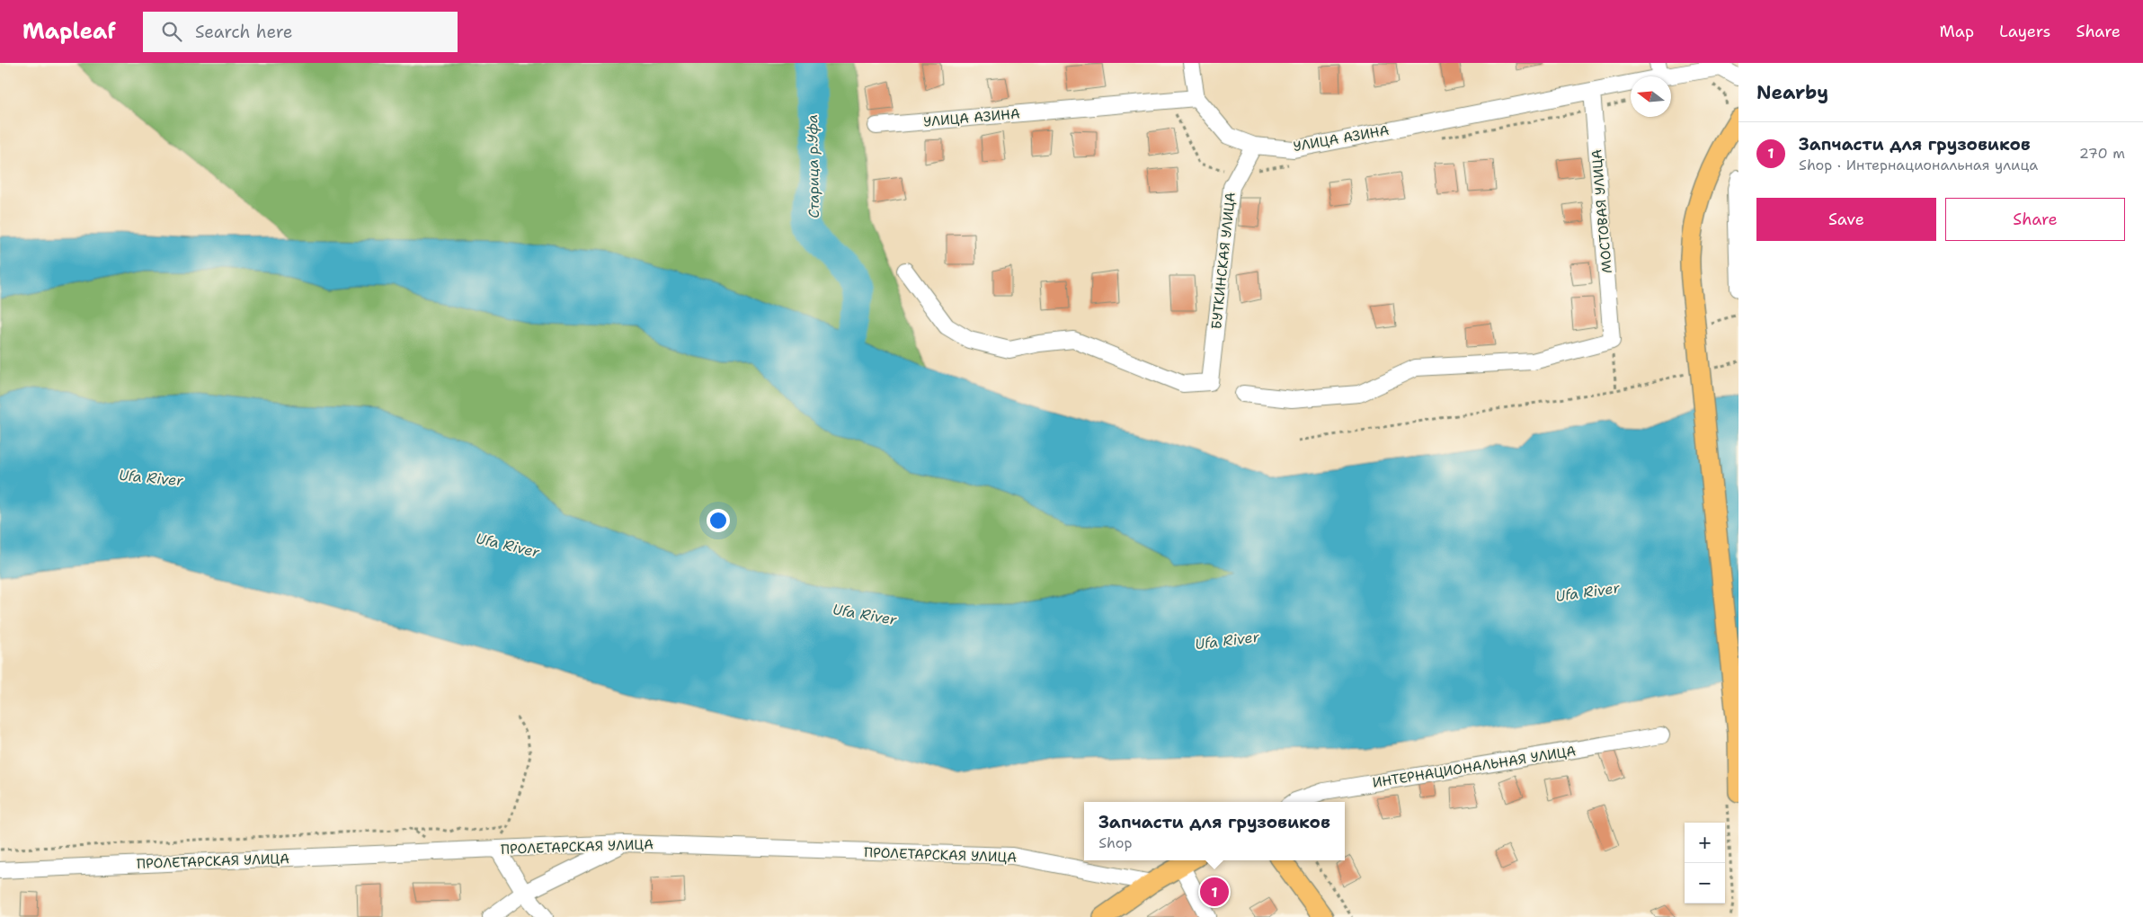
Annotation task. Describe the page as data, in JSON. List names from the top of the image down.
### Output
{
  "streets": {
    "street": [
      "УЛИЦА АЗИНА",
      "МОСТОВАЯ УЛИЦА",
      "БУТКИНСКАЯ УЛИЦА",
      "ИНТЕРНАЦИОНАЛЬНАЯ УЛИЦА",
      "ПРОЛЕТАРСКАЯ УЛИЦА"
    ]
  },
  "crossings": [
    ["УЛИЦА АЗИНА", "МОСТОВАЯ УЛИЦА"],
    ["УЛИЦА АЗИНА", "БУТКИНСКАЯ УЛИЦА"]
  ],
  "water": ["Старица р.Уфа", "Ufa River"],
  "north": "left",
  "page": {
    "header": "Mapleaf",
    "search": "Search here",
    "nav": ["Map", "Layers", "Share"],
    "heading": "Nearby",
    "list": [
      {
        "mark": "1",
        "name": "Запчасти для грузовиков",
        "note": "Shop · Интернациональная улица",
        "value": "270 m"
      }
    ],
    "buttons": ["Save", "Share"],
    "popup": ["Запчасти для грузовиков", "Shop"],
    "map_buttons": ["+", "−"],
    "pins": "1"
  }
}
